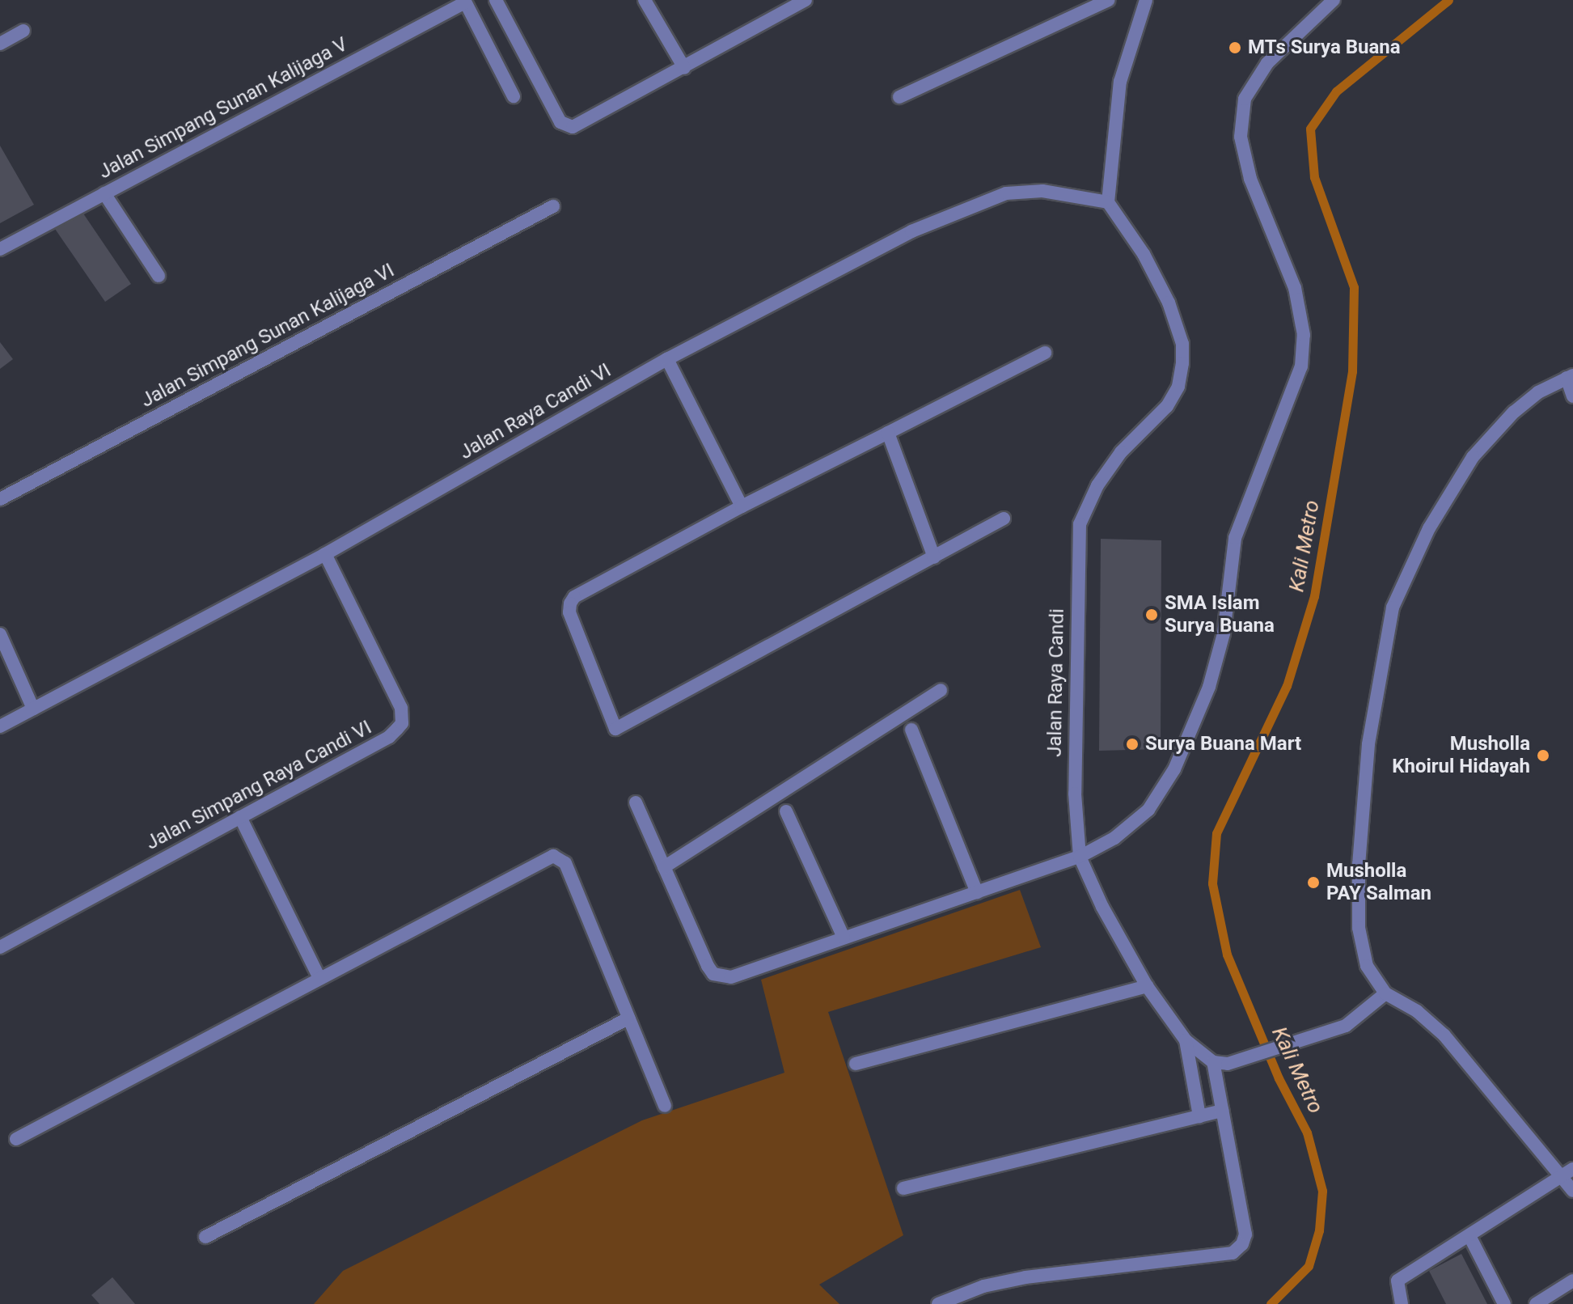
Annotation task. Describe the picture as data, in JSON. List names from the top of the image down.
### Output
{
  "streets": {
    "street": [
      "Jalan Simpang Sunan Kalijaga V",
      "Jalan Simpang Sunan Kalijaga VI",
      "Jalan Raya Candi VI",
      "Jalan Raya Candi",
      "Jalan Simpang Raya Candi VI"
    ]
  },
  "crossings": [
    ["Jalan Raya Candi VI", "Jalan Raya Candi"],
    ["Jalan Raya Candi VI", "Jalan Simpang Raya Candi VI"]
  ],
  "water": ["Kali Metro"],
  "places": [
    "MTs Surya Buana",
    "SMA Islam Surya Buana",
    "Surya Buana Mart",
    "Musholla Khoirul Hidayah",
    "Musholla PAY Salman"
  ]
}
